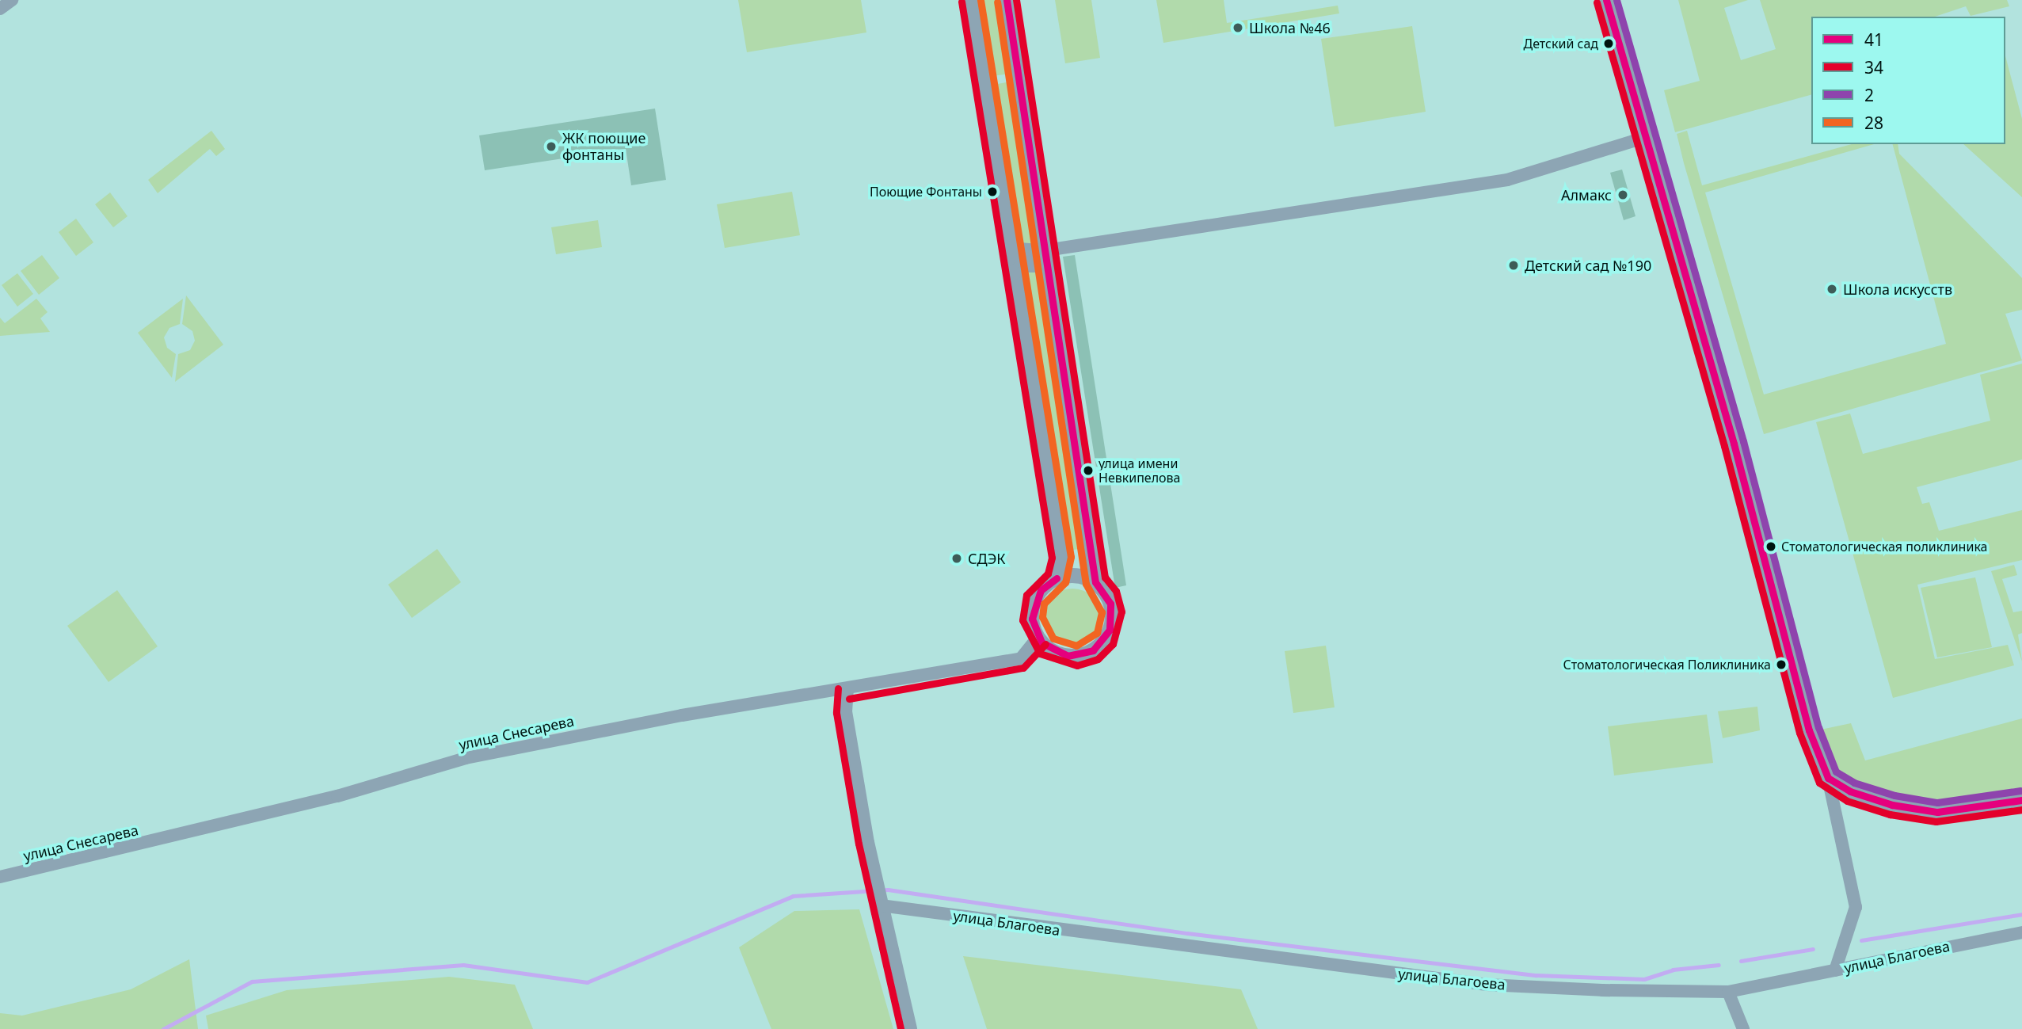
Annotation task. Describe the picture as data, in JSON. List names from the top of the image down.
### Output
{
  "streets": {
    "street": ["улица Снесарева", "улица Благоева"]
  },
  "places": [
    "Школа №46",
    "Детский сад",
    "ЖК поющие фонтаны",
    "Поющие Фонтаны",
    "Алмакс",
    "Детский сад №190",
    "Школа искусств",
    "улица имени Невкипелова",
    "Стоматологическая поликлиника",
    "СДЭК",
    "Стоматологическая Поликлиника"
  ],
  "lines": [
    "transit line 41",
    "transit line 34",
    "transit line 2",
    "transit line 28"
  ],
  "legend": [
    "41",
    "34",
    "2",
    "28"
  ]
}
